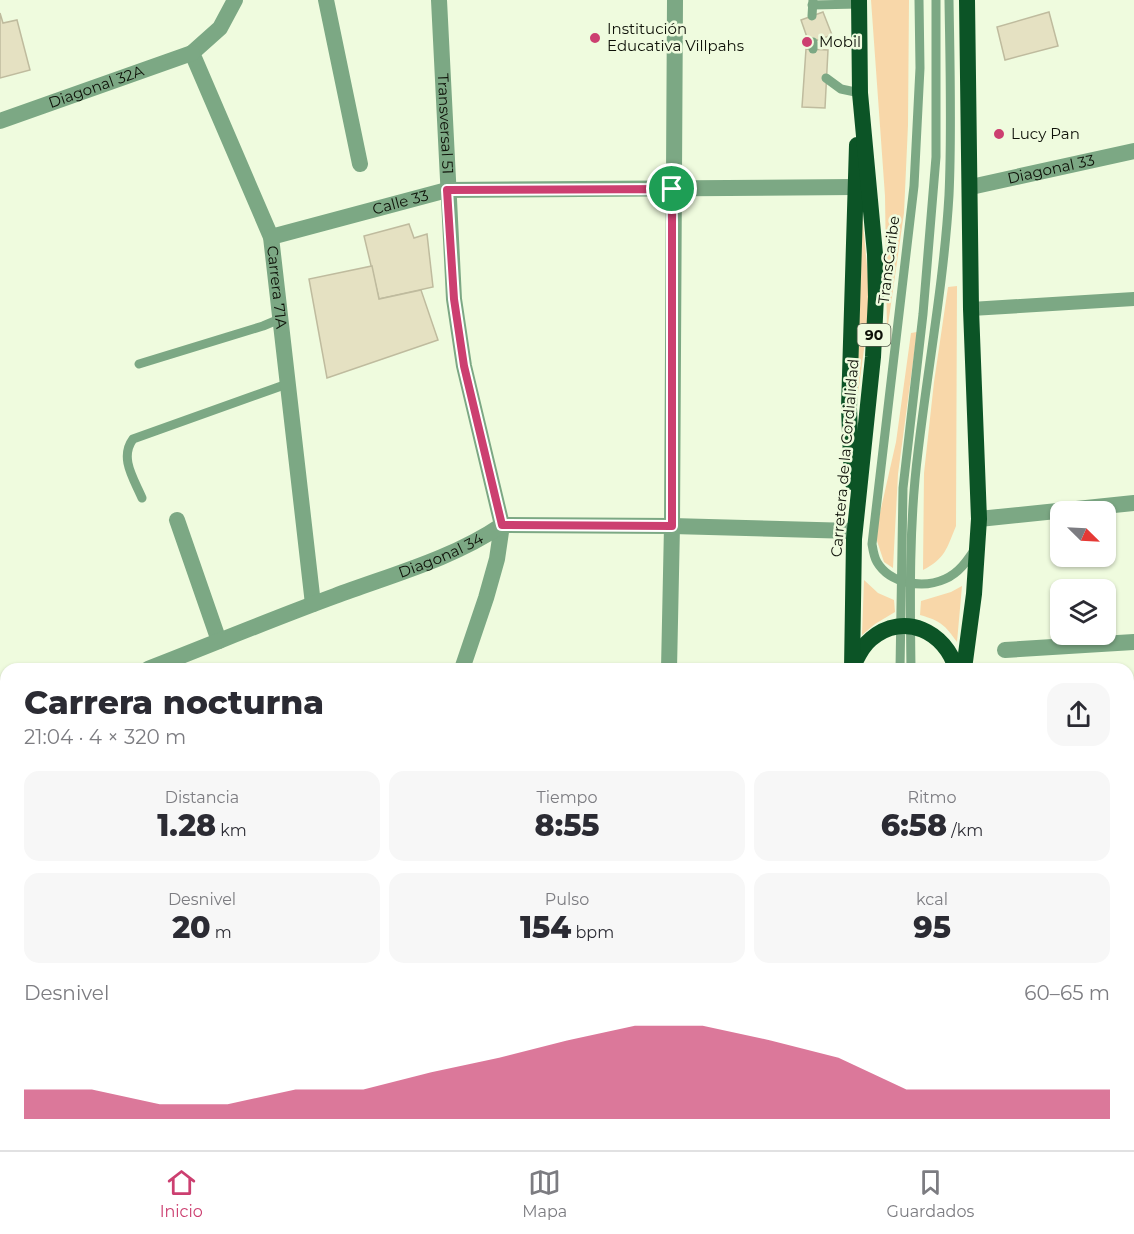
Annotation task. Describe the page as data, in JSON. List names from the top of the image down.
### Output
{
  "streets": {
    "highway": ["90", "Carretera de la Cordialidad"],
    "street": [
      "Diagonal 32A",
      "Transversal 51",
      "Diagonal 33",
      "Calle 33",
      "Carrera 71A",
      "Diagonal 34"
    ],
    "lane": ["TransCaribe"]
  },
  "crossings": [
    ["Diagonal 32A", "Carrera 71A"],
    ["Transversal 51", "Calle 33"],
    ["Transversal 51", "Diagonal 34"],
    ["Calle 33", "Carrera 71A"],
    ["Carrera 71A", "Diagonal 34"]
  ],
  "places": ["Institución Educativa Villpahs", "Mobil", "Lucy Pan"],
  "north": "bottom right",
  "page": {
    "heading": ["Carrera nocturna", "21:04 · 4 × 320 m"],
    "stats": [
      ["Distancia", "1.28 km"],
      ["Tiempo", "8:55"],
      ["Ritmo", "6:58 /km"],
      ["Desnivel", "20 m"],
      ["Pulso", "154 bpm"],
      ["kcal", "95"]
    ],
    "chart": ["Desnivel", "60–65 m"],
    "tabs": ["Inicio", "Mapa", "Guardados"]
  }
}
